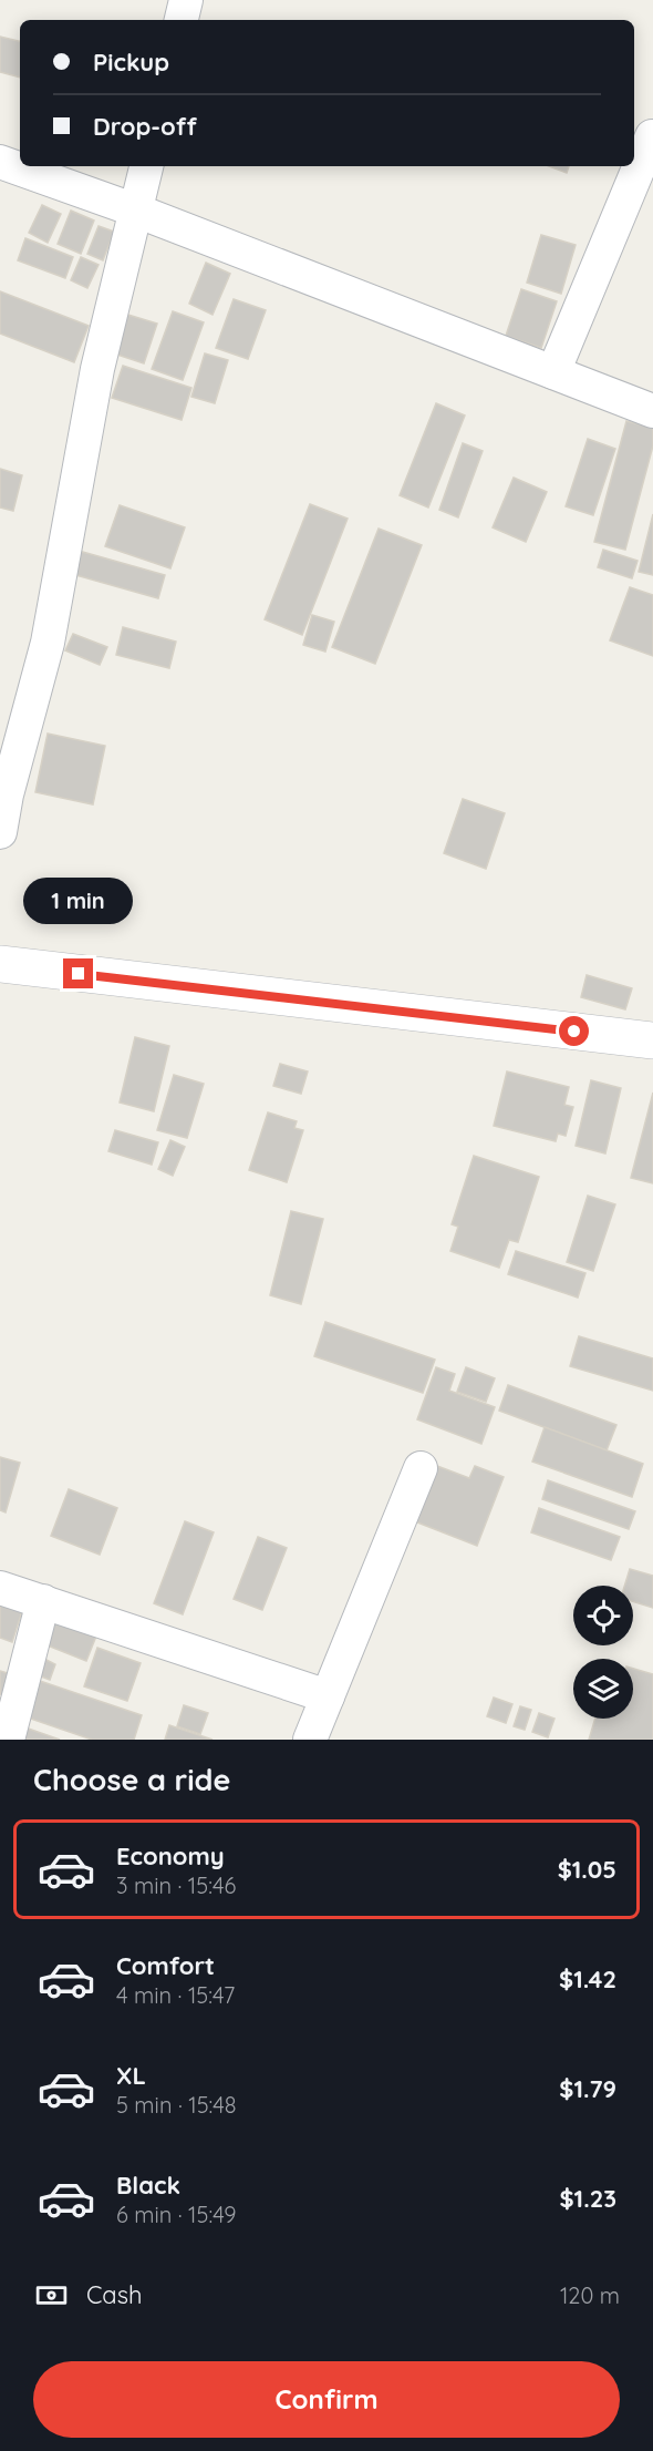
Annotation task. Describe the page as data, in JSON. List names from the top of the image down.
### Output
{
  "page": {
    "banner": ["Pickup", "Drop-off"],
    "bubble": "1 min",
    "heading": "Choose a ride",
    "list": [
      {
        "name": "Economy",
        "note": "3 min · 15:46",
        "value": "$1.05"
      },
      {
        "name": "Comfort",
        "note": "4 min · 15:47",
        "value": "$1.42"
      },
      {
        "name": "XL",
        "note": "5 min · 15:48",
        "value": "$1.79"
      },
      {
        "name": "Black",
        "note": "6 min · 15:49",
        "value": "$1.23"
      }
    ],
    "pay": ["Cash", "120 m"],
    "buttons": "Confirm"
  }
}
